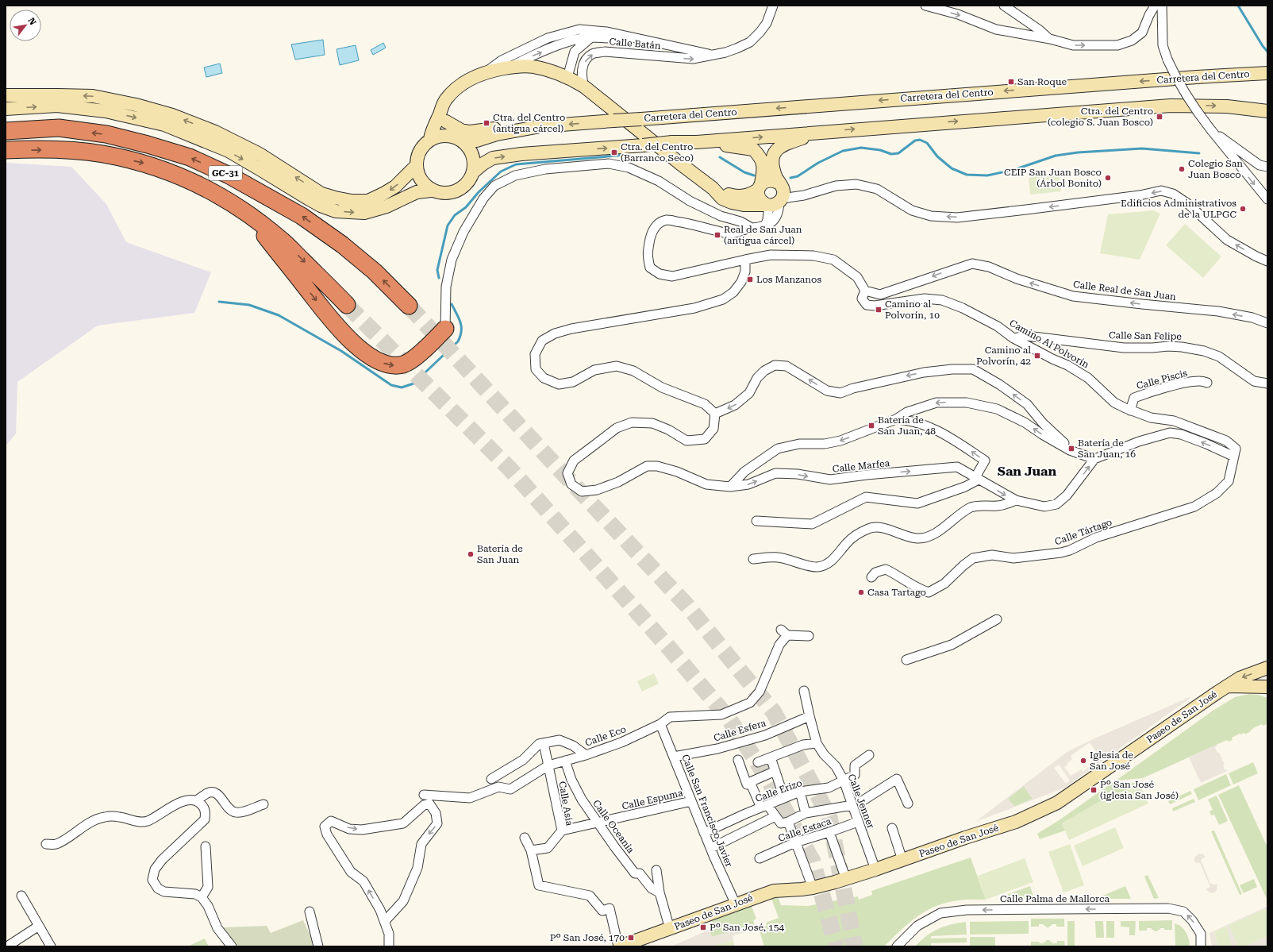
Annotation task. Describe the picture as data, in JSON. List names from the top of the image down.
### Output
{
  "streets": {
    "highway": ["GC-31"],
    "main road": ["Carretera del Centro", "Paseo de San José"],
    "street": [
      "Calle Batán",
      "Calle Real de San Juan",
      "Calle San Felipe",
      "Camino Al Polvorín",
      "Calle Piscis",
      "Calle Marfea",
      "Calle Tártago",
      "Calle Esfera",
      "Calle Eco",
      "Calle Erizo",
      "Calle Espuma",
      "Calle Jenner",
      "Calle Asia",
      "Calle San Francisco Javier",
      "Calle Oceania",
      "Calle Estaca",
      "Calle Palma de Mallorca"
    ]
  },
  "crossings": [
    ["Calle Batán", "Carretera del Centro"],
    ["Calle Real de San Juan", "Camino Al Polvorín"],
    ["Calle San Felipe", "Camino Al Polvorín"],
    ["Camino Al Polvorín", "Calle Piscis"],
    ["Camino Al Polvorín", "Calle Tártago"],
    ["Paseo de San José", "Calle Jenner"],
    ["Paseo de San José", "Calle San Francisco Javier"],
    ["Calle Esfera", "Calle Jenner"],
    ["Calle Esfera", "Calle San Francisco Javier"],
    ["Calle Eco", "Calle Asia"],
    ["Calle Eco", "Calle San Francisco Javier"],
    ["Calle Erizo", "Calle Jenner"],
    ["Calle Erizo", "Calle San Francisco Javier"],
    ["Calle Espuma", "Calle Asia"],
    ["Calle Espuma", "Calle San Francisco Javier"],
    ["Calle Espuma", "Calle Oceania"],
    ["Calle Jenner", "Calle Estaca"]
  ],
  "one_way": ["Calle Real de San Juan", "Calle Palma de Mallorca"],
  "districts": ["San Juan"],
  "places": {
    "transit": [
      "San Roque",
      "Ctra. del Centro (colegio S. Juan Bosco)",
      "Ctra. del Centro (antigua cárcel)",
      "Ctra. del Centro (Barranco Seco)",
      "Real de San Juan (antigua cárcel)",
      "Los Manzanos",
      "Camino al Polvorín, 10",
      "Camino al Polvorín, 42",
      "Batería de San Juan, 48",
      "Batería de San Juan, 16",
      "Pº San José (iglesia San José)",
      "Pº San José, 154",
      "Pº San José, 170"
    ],
    "other": [
      "Colegio San Juan Bosco",
      "CEIP San Juan Bosco (Árbol Bonito)",
      "Edificios Administrativos de la ULPGC",
      "Batería de San Juan",
      "Casa Tartago",
      "Iglesia de San José"
    ]
  },
  "north": "top right"
}
